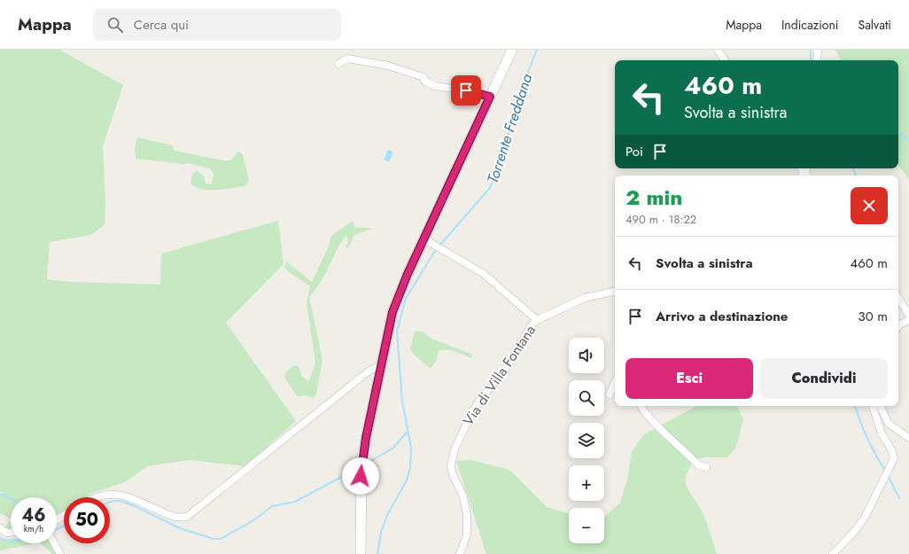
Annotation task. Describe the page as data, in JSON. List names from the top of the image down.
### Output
{
  "streets": {
    "street": ["Via di Villa Fontana"]
  },
  "water": ["Torrente Freddana"],
  "page": {
    "header": "Mappa",
    "search": "Cerca qui",
    "nav": ["Mappa", "Indicazioni", "Salvati"],
    "turn": ["460 m", "Svolta a sinistra"],
    "then": "Poi",
    "heading": ["2 min", "490 m · 18:22"],
    "list": [
      {
        "name": "Svolta a sinistra",
        "value": "460 m"
      },
      {
        "name": "Arrivo a destinazione",
        "value": "30 m"
      }
    ],
    "map_buttons": ["+", "−"],
    "buttons": ["Esci", "Condividi"],
    "speed": "46 km/h",
    "limit": "50"
  }
}
